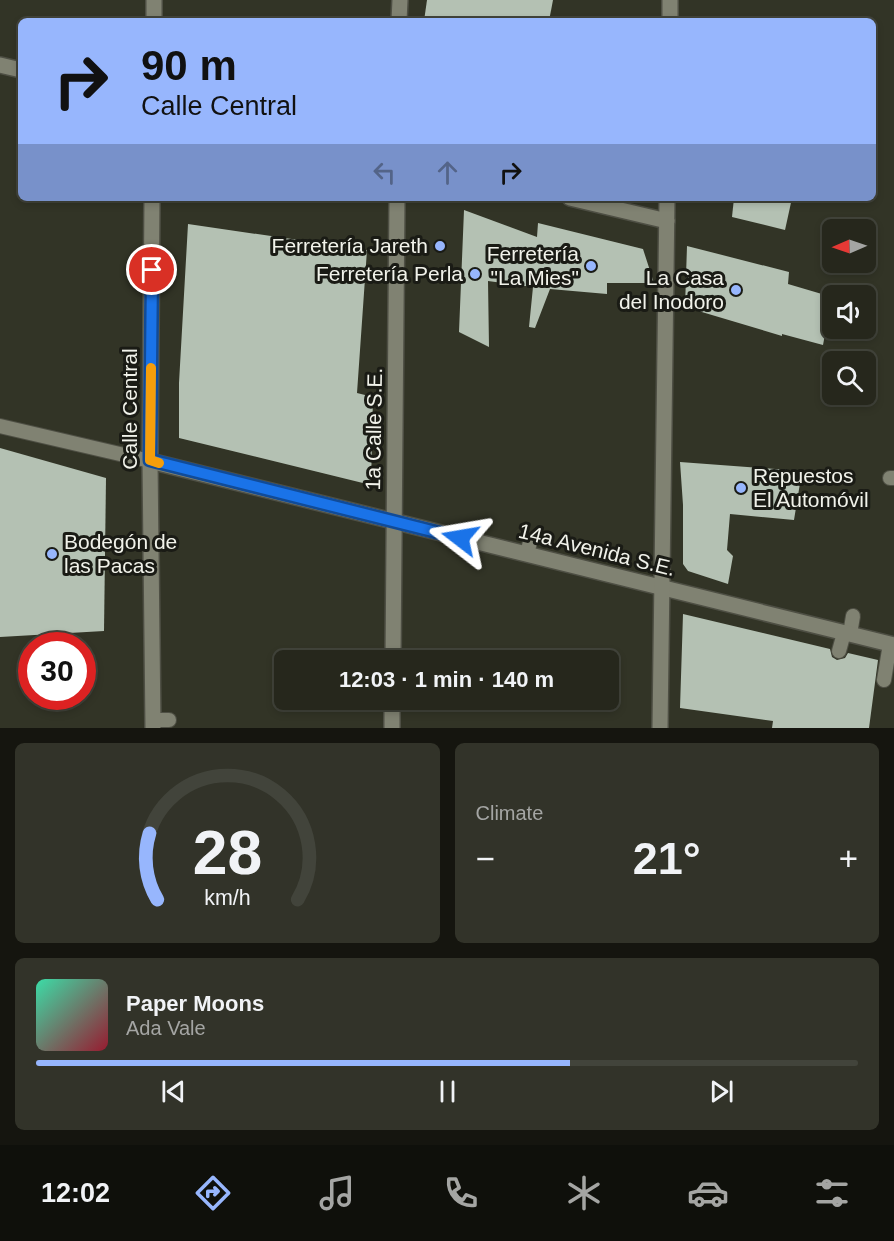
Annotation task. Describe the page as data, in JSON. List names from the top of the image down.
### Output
{
  "streets": {
    "street": ["Calle Central", "1a Calle S.E.", "14a Avenida S.E."]
  },
  "crossings": [
    ["Calle Central", "14a Avenida S.E."],
    ["1a Calle S.E.", "14a Avenida S.E."]
  ],
  "places": [
    "Ferretería Jareth",
    "Ferretería \"La Mies\"",
    "Ferretería Perla",
    "La Casa del Inodoro",
    "Repuestos El Automóvil",
    "Bodegón de las Pacas"
  ],
  "north": "left",
  "page": {
    "turn": ["90 m", "Calle Central"],
    "limit": "30",
    "trip": "12:03 · 1 min · 140 m",
    "tile": "Climate",
    "heat": ["−", "21°", "+"],
    "song": ["Paper Moons", "Ada Vale"],
    "tabs": "12:02",
    "gauge": ["28", "km/h"]
  }
}
